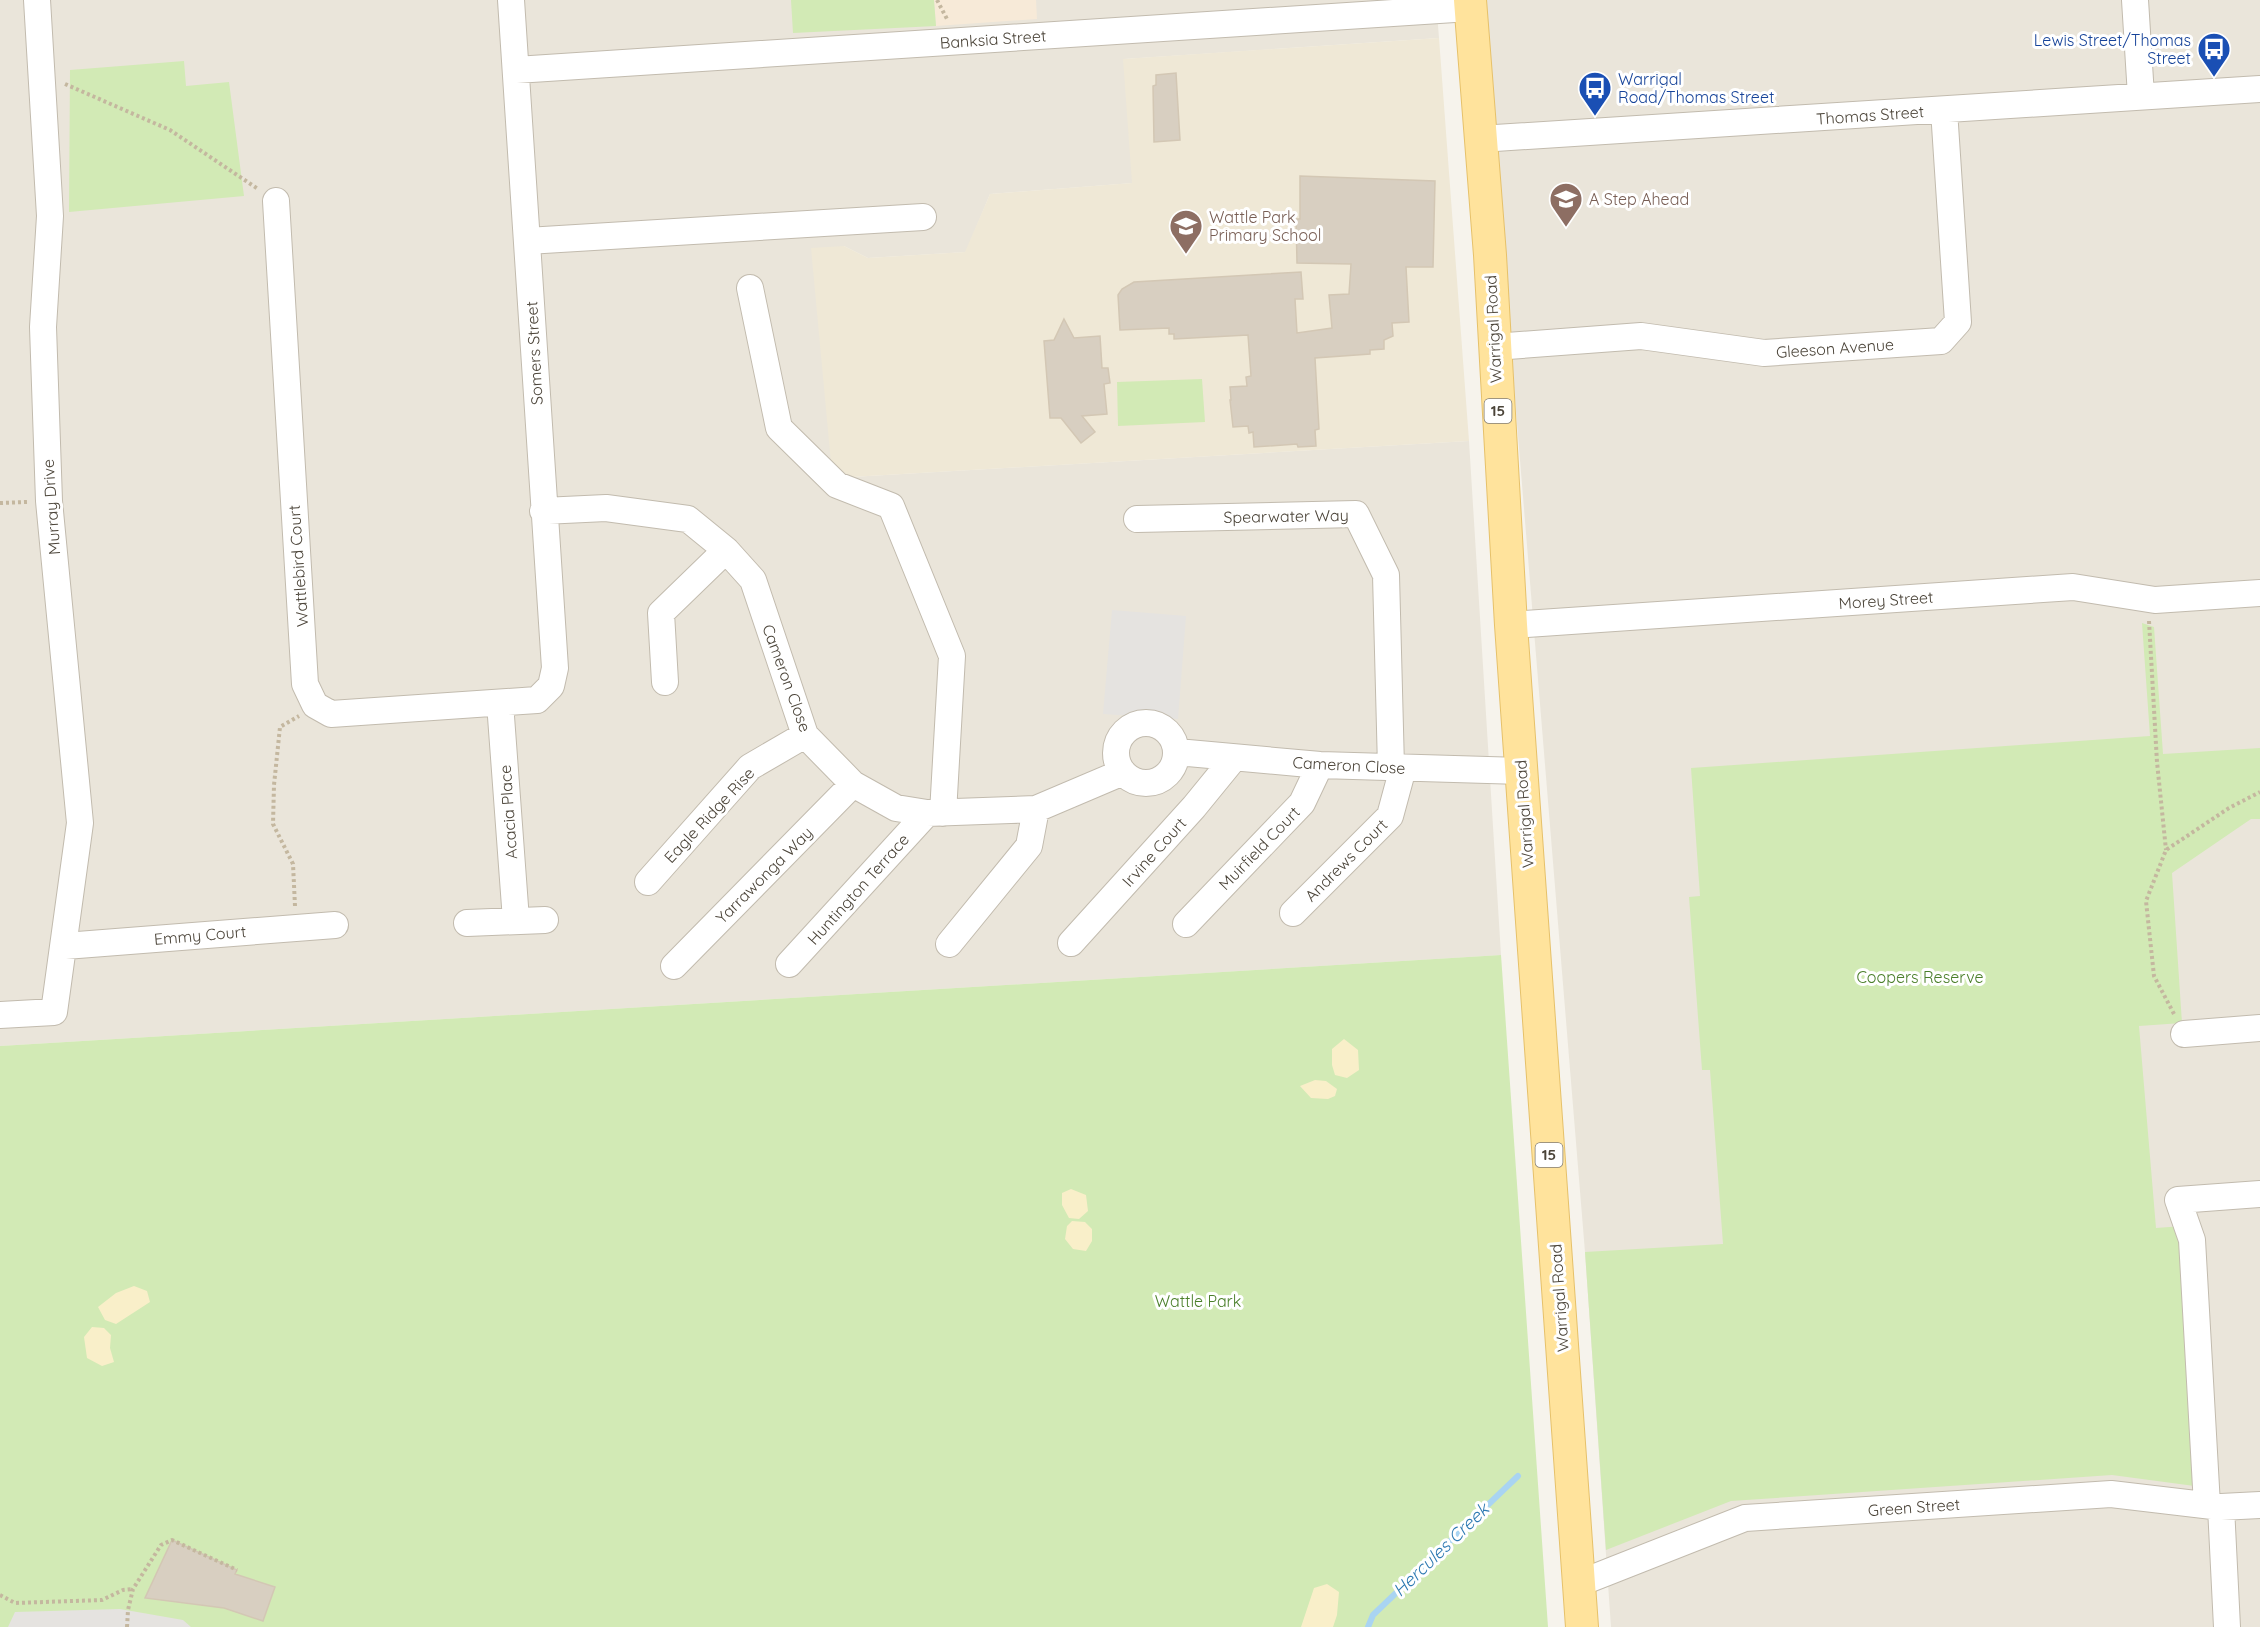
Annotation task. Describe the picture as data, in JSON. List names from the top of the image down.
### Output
{
  "streets": {
    "main road": ["Warrigal Road", "15"],
    "street": [
      "Banksia Street",
      "Thomas Street",
      "Gleeson Avenue",
      "Somers Street",
      "Murray Drive",
      "Spearwater Way",
      "Wattlebird Court",
      "Morey Street",
      "Cameron Close",
      "Acacia Place",
      "Eagle Ridge Rise",
      "Muirfield Court",
      "Irvine Court",
      "Andrews Court",
      "Yarrawonga Way",
      "Huntington Terrace",
      "Emmy Court",
      "Green Street"
    ]
  },
  "crossings": [
    ["Banksia Street", "Warrigal Road"],
    ["Banksia Street", "Somers Street"],
    ["Thomas Street", "Warrigal Road"],
    ["Thomas Street", "Gleeson Avenue"],
    ["Warrigal Road", "Gleeson Avenue"],
    ["Warrigal Road", "Morey Street"],
    ["Warrigal Road", "Cameron Close"],
    ["Warrigal Road", "Green Street"],
    ["Somers Street", "Cameron Close"],
    ["Somers Street", "Acacia Place"],
    ["Murray Drive", "Emmy Court"],
    ["Spearwater Way", "Cameron Close"],
    ["Spearwater Way", "Andrews Court"],
    ["Cameron Close", "Eagle Ridge Rise"],
    ["Cameron Close", "Muirfield Court"],
    ["Cameron Close", "Irvine Court"],
    ["Cameron Close", "Andrews Court"],
    ["Cameron Close", "Yarrawonga Way"],
    ["Cameron Close", "Huntington Terrace"]
  ],
  "water": ["Hercules Creek"],
  "parks": ["Coopers Reserve", "Wattle Park"],
  "places": {
    "bus stop": ["Lewis Street/Thomas Street", "Warrigal Road/Thomas Street"],
    "school or university": ["A Step Ahead", "Wattle Park Primary School"]
  }
}
